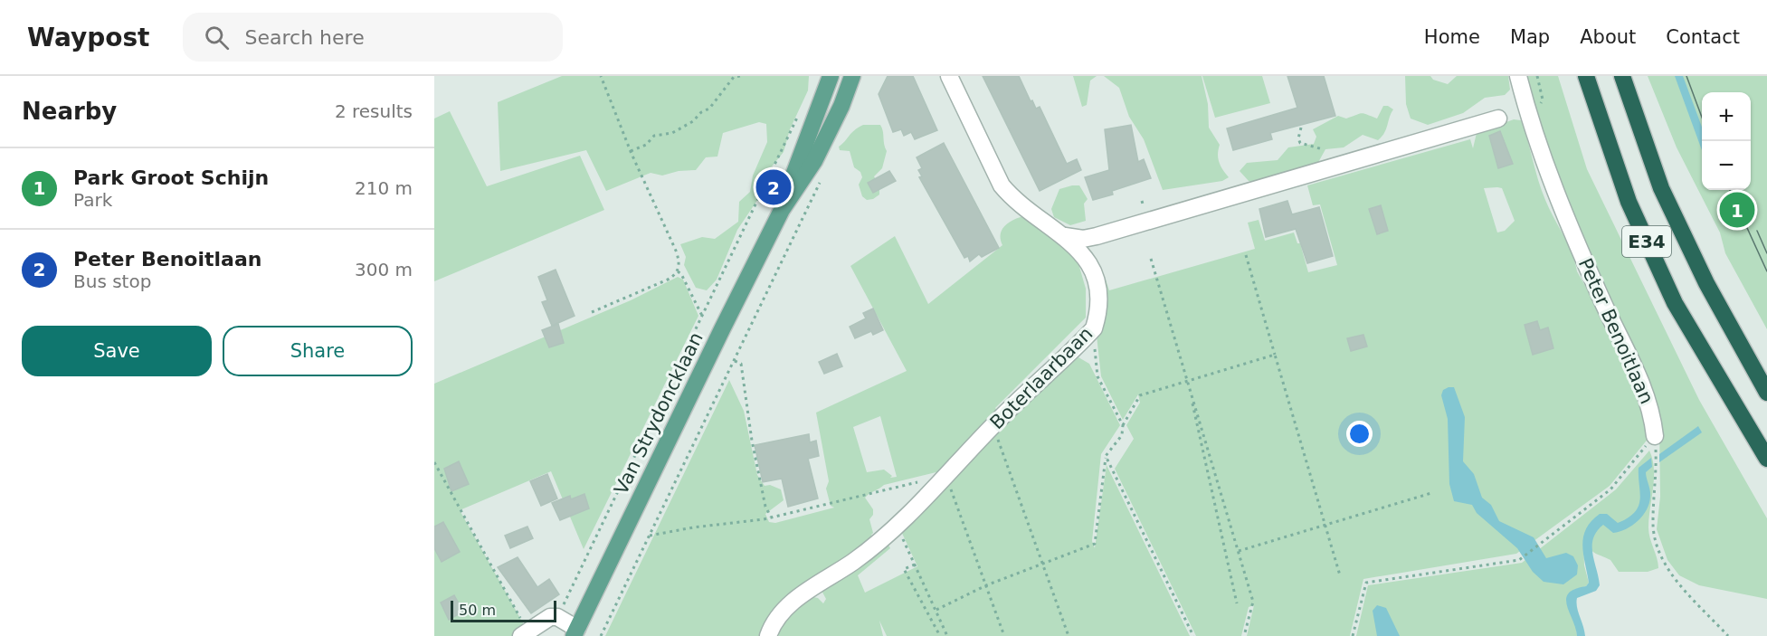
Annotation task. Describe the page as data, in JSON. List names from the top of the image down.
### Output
{
  "streets": {
    "highway": ["E34"],
    "main road": ["Van Strydoncklaan"],
    "street": ["Peter Benoitlaan", "Boterlaarbaan"]
  },
  "scale_bar": "50 m",
  "page": {
    "header": "Waypost",
    "search": "Search here",
    "nav": [
      "Home",
      "Map",
      "About",
      "Contact"
    ],
    "heading": ["Nearby", "2 results"],
    "map_buttons": ["+", "−"],
    "list": [
      {
        "mark": "1",
        "name": "Park Groot Schijn",
        "note": "Park",
        "value": "210 m"
      },
      {
        "mark": "2",
        "name": "Peter Benoitlaan",
        "note": "Bus stop",
        "value": "300 m"
      }
    ],
    "pins": ["2", "1"],
    "buttons": ["Save", "Share"],
    "scale": "50 m"
  }
}
